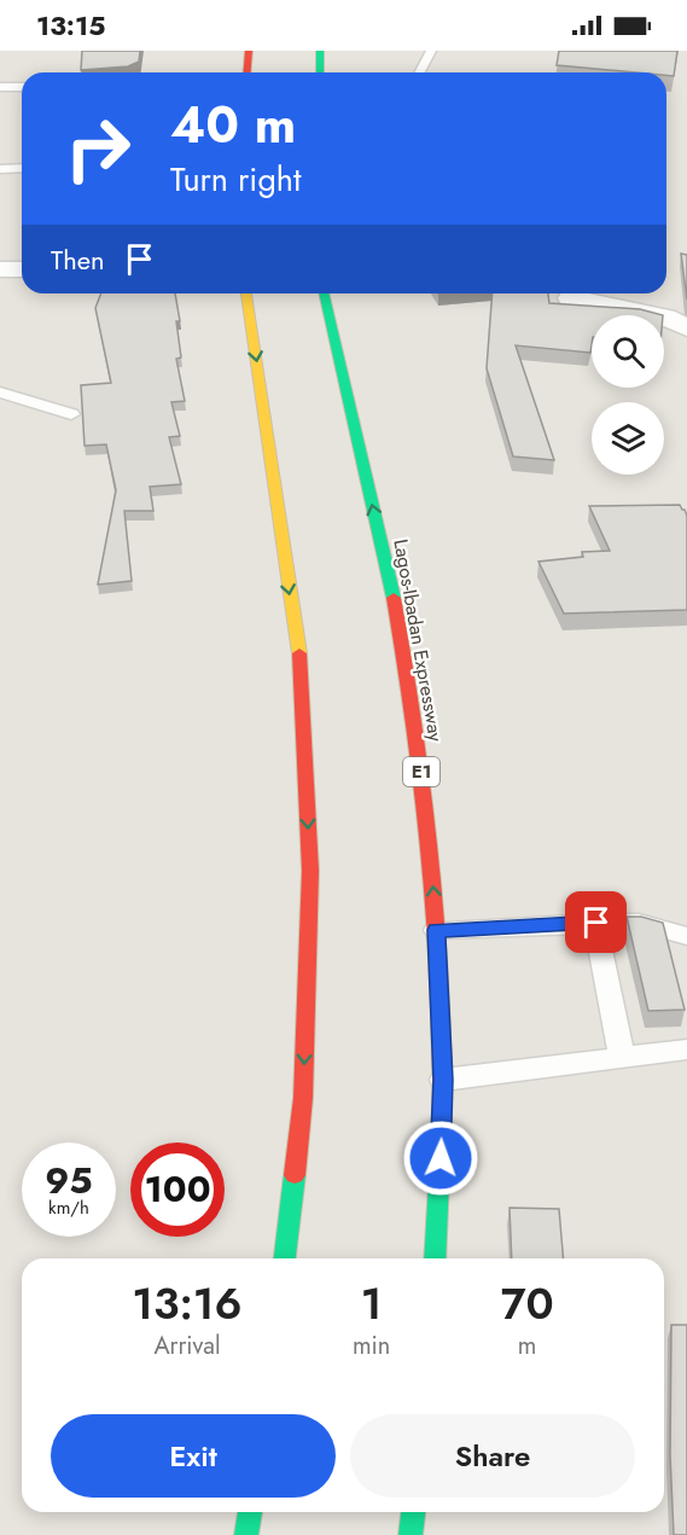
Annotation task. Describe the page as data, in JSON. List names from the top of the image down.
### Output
{
  "streets": {
    "highway": ["Lagos-Ibadan Expressway", "E1"]
  },
  "page": {
    "status": "13:15",
    "turn": ["40 m", "Turn right"],
    "then": "Then",
    "speed": "95 km/h",
    "limit": "100",
    "eta": [
      "13:16",
      "Arrival",
      "1",
      "min",
      "70",
      "m"
    ],
    "buttons": ["Exit", "Share"]
  }
}
